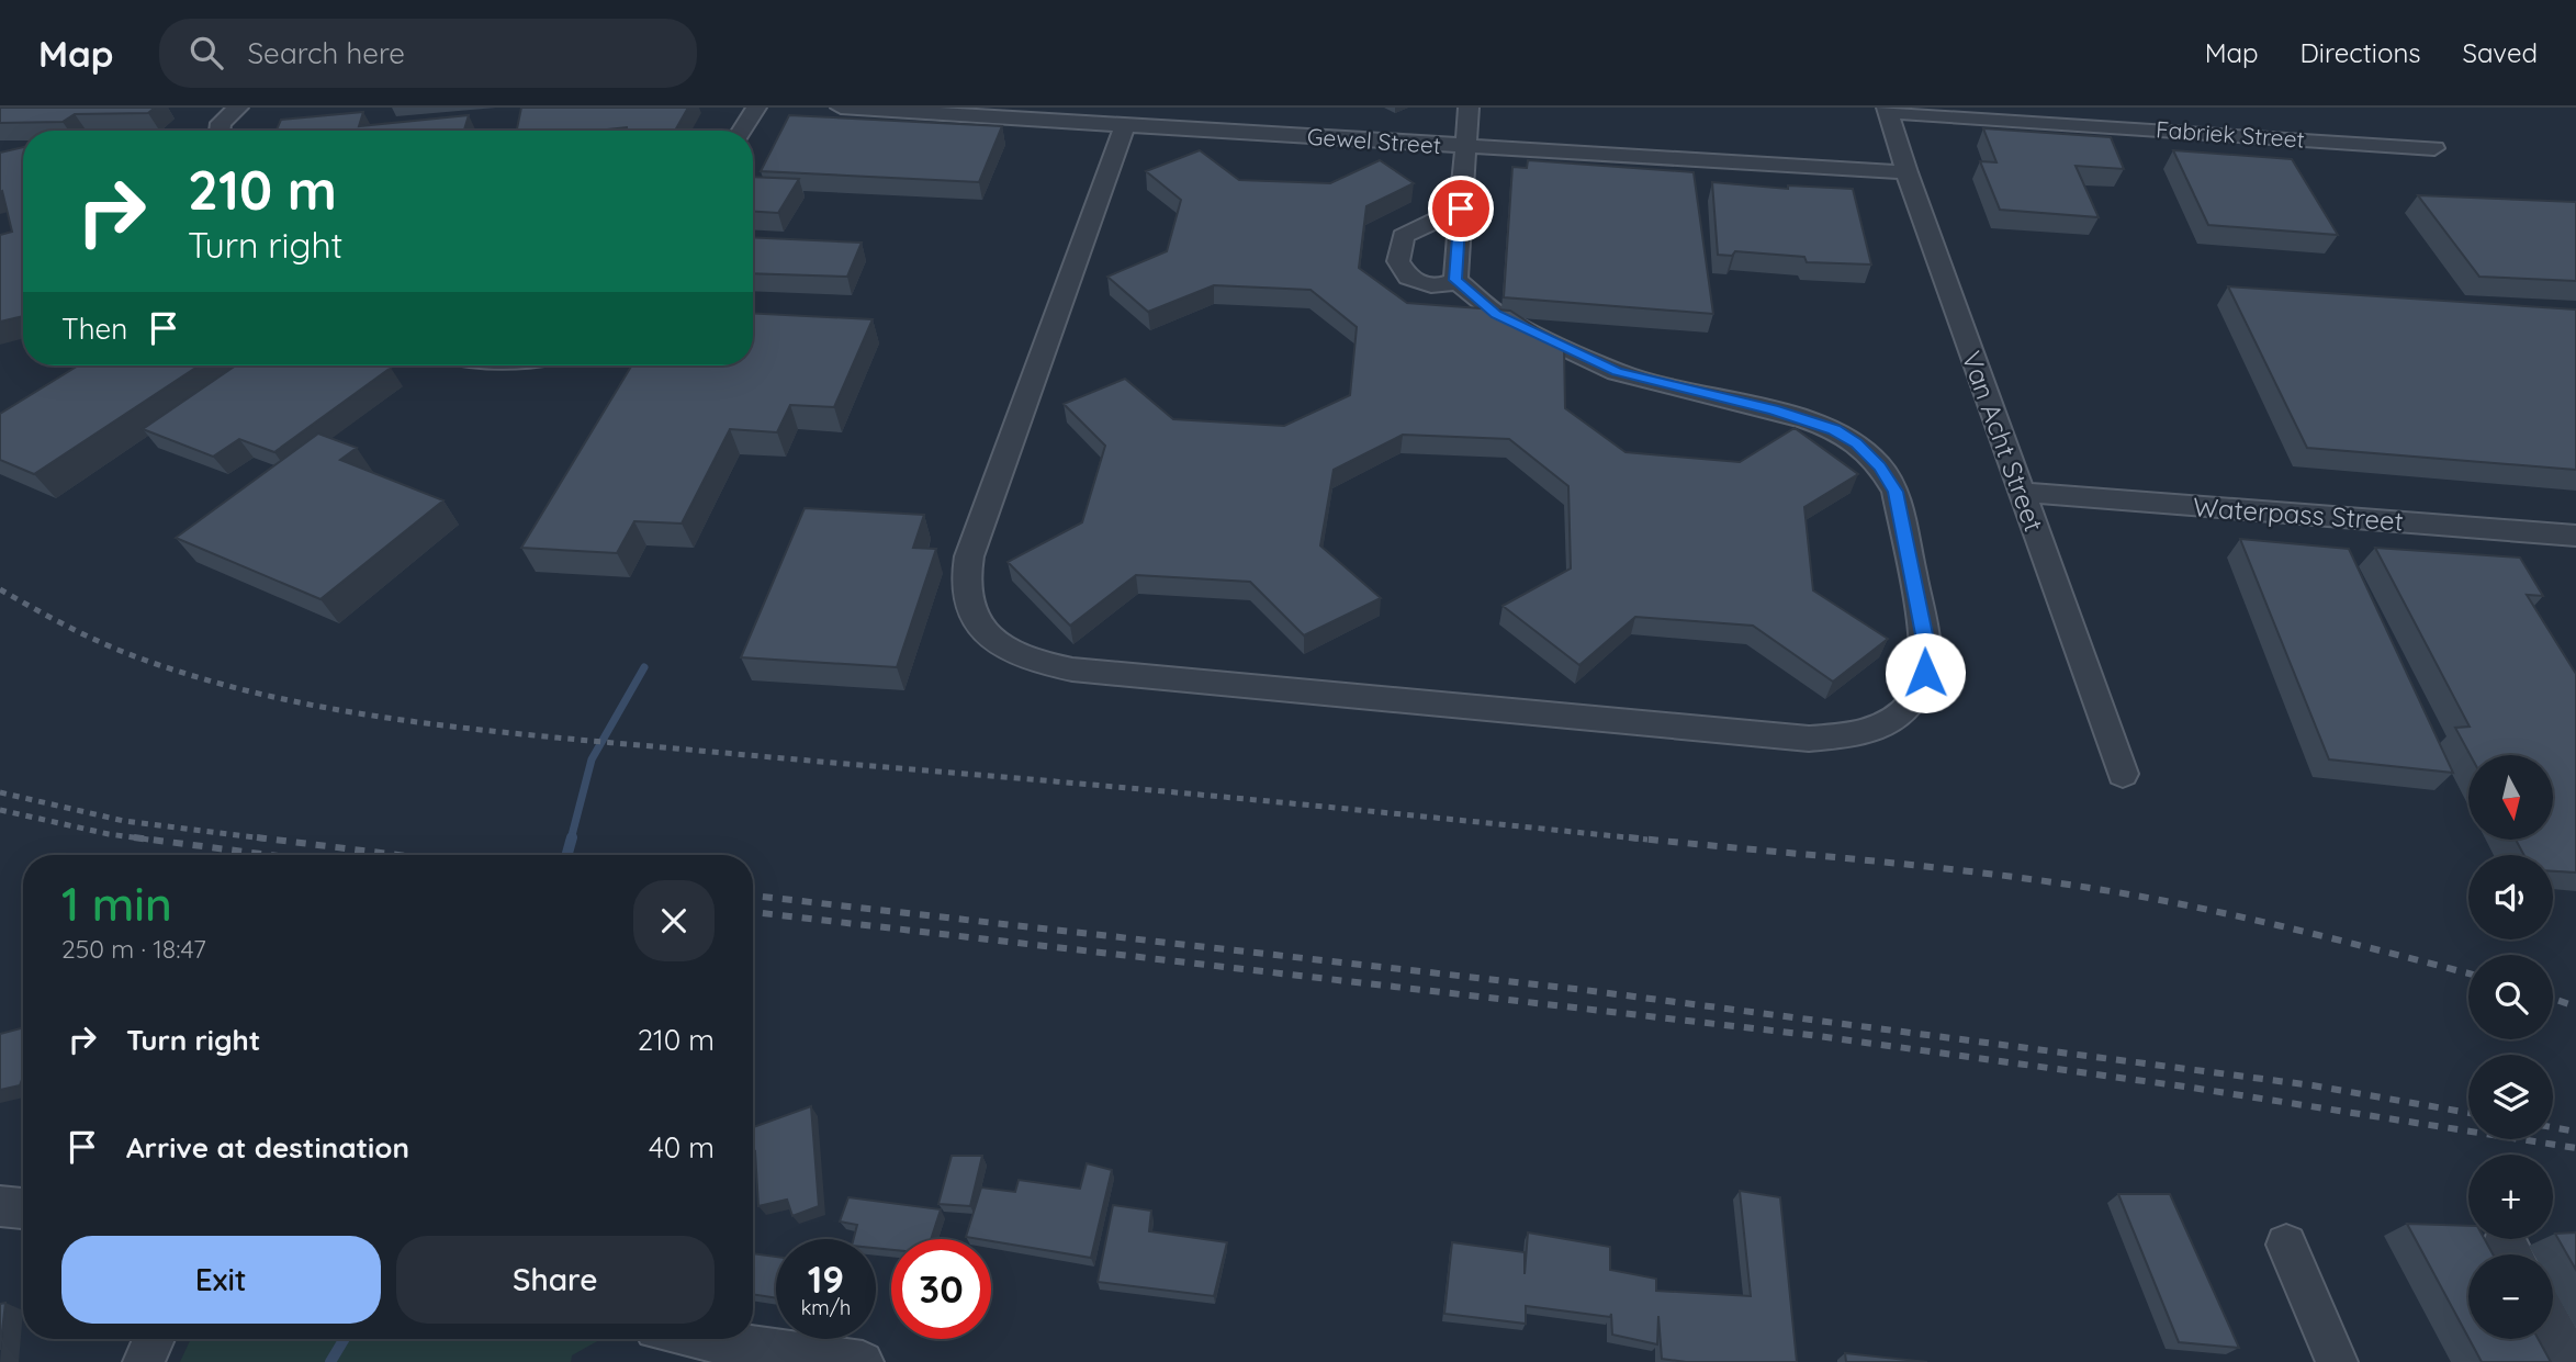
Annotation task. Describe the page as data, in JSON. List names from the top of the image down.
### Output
{
  "streets": {
    "street": [
      "Fabriek Street",
      "Gewel Street",
      "Van Acht Street",
      "Waterpass Street"
    ]
  },
  "crossings": [
    ["Fabriek Street", "Van Acht Street"],
    ["Gewel Street", "Van Acht Street"],
    ["Van Acht Street", "Waterpass Street"]
  ],
  "north": "bottom",
  "page": {
    "header": "Map",
    "search": "Search here",
    "nav": ["Map", "Directions", "Saved"],
    "turn": ["210 m", "Turn right"],
    "then": "Then",
    "map_buttons": ["+", "−"],
    "heading": ["1 min", "250 m · 18:47"],
    "list": [
      {
        "name": "Turn right",
        "value": "210 m"
      },
      {
        "name": "Arrive at destination",
        "value": "40 m"
      }
    ],
    "buttons": ["Exit", "Share"],
    "speed": "19 km/h",
    "limit": "30"
  }
}
